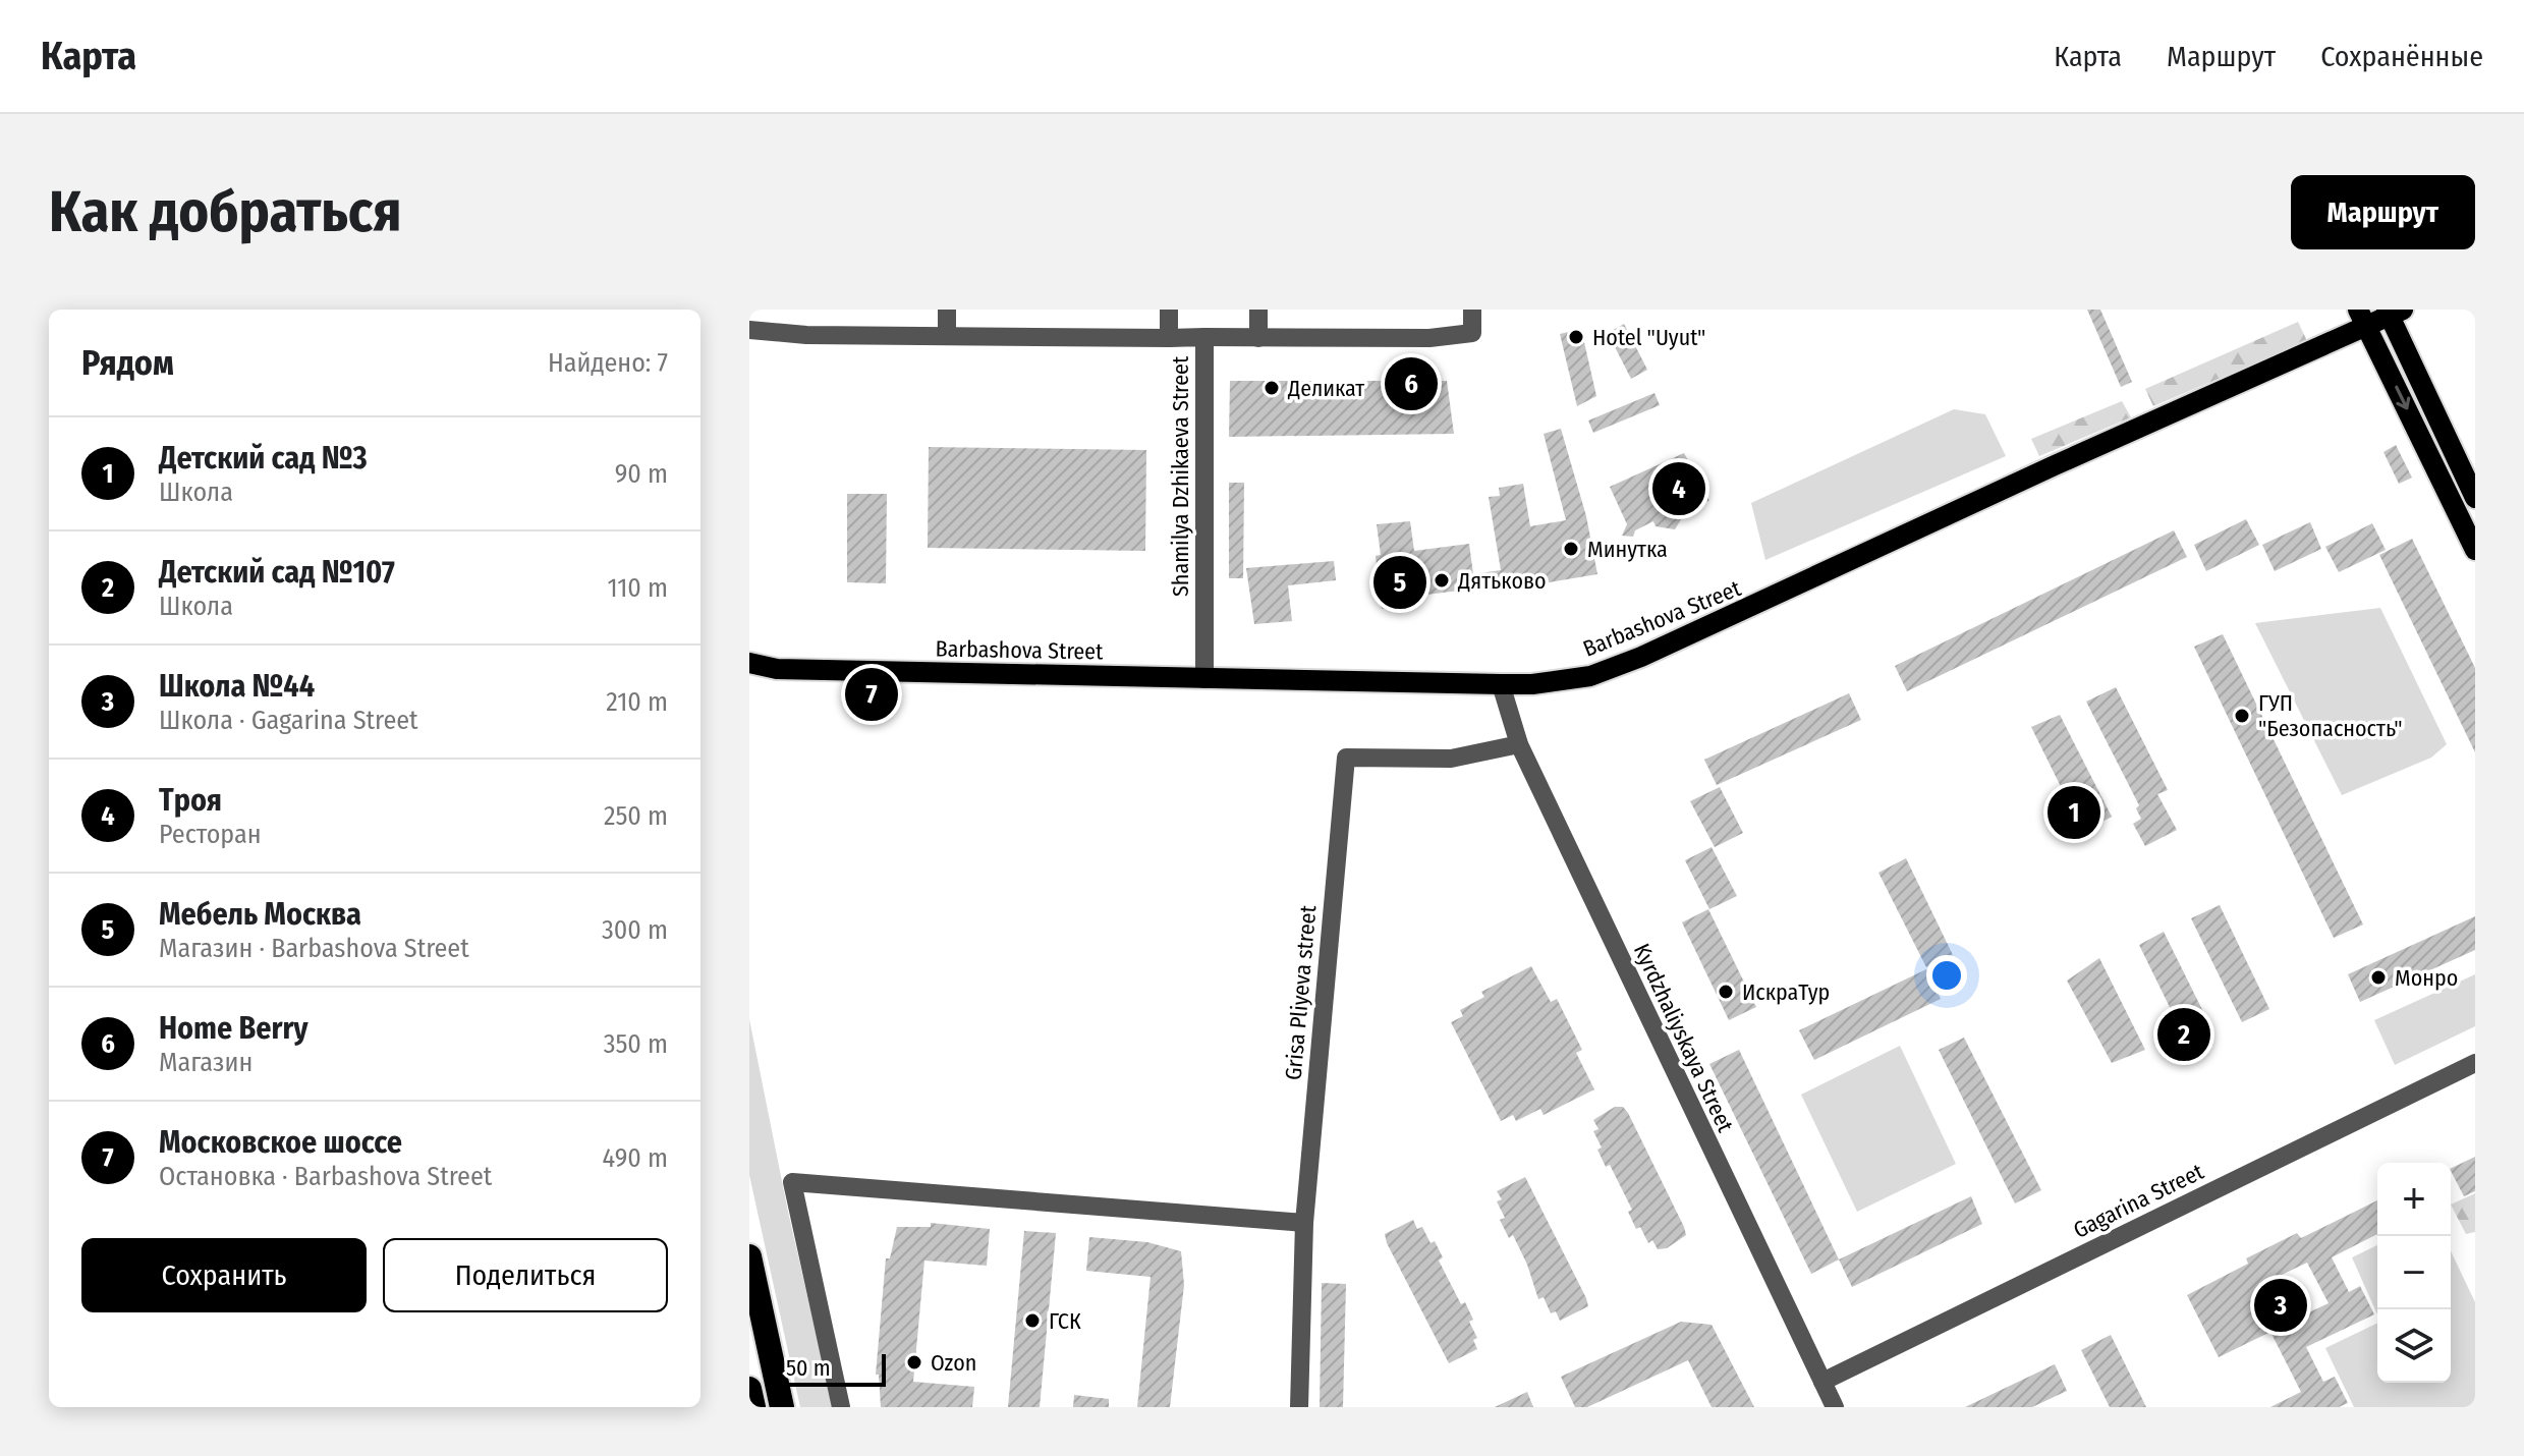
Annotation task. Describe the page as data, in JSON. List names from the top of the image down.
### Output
{
  "streets": {
    "main road": ["Barbashova Street"],
    "street": [
      "Shamilya Dzhikaeva Street",
      "Grisa Pliyeva street",
      "Kyrdzhaliyskaya Street",
      "Gagarina Street"
    ]
  },
  "crossings": [
    ["Shamilya Dzhikaeva Street", "Barbashova Street"],
    ["Barbashova Street", "Kyrdzhaliyskaya Street"],
    ["Grisa Pliyeva street", "Kyrdzhaliyskaya Street"],
    ["Kyrdzhaliyskaya Street", "Gagarina Street"]
  ],
  "places": [
    "Hotel \"Uyut\"",
    "Деликат",
    "Минутка",
    "Дятьково",
    "ГУП \"Безопасность\"",
    "Монро",
    "ИскраТур",
    "ГСК",
    "Ozon"
  ],
  "scale_bar": "50 m",
  "page": {
    "header": "Карта",
    "nav": ["Карта", "Маршрут", "Сохранённые"],
    "buttons": [
      "Маршрут",
      ["Сохранить", "Поделиться"]
    ],
    "title": "Как добраться",
    "heading": ["Рядом", "Найдено: 7"],
    "pins": [
      "6",
      "4",
      "5",
      "7",
      "1",
      "2",
      "3"
    ],
    "list": [
      {
        "mark": "1",
        "name": "Детский сад №3",
        "note": "Школа",
        "value": "90 m"
      },
      {
        "mark": "2",
        "name": "Детский сад №107",
        "note": "Школа",
        "value": "110 m"
      },
      {
        "mark": "3",
        "name": "Школа №44",
        "note": "Школа · Gagarina Street",
        "value": "210 m"
      },
      {
        "mark": "4",
        "name": "Троя",
        "note": "Ресторан",
        "value": "250 m"
      },
      {
        "mark": "5",
        "name": "Мебель Москва",
        "note": "Магазин · Barbashova Street",
        "value": "300 m"
      },
      {
        "mark": "6",
        "name": "Home Berry",
        "note": "Магазин",
        "value": "350 m"
      },
      {
        "mark": "7",
        "name": "Московское шоссе",
        "note": "Остановка · Barbashova Street",
        "value": "490 m"
      }
    ],
    "map_buttons": ["+", "−"],
    "scale": "50 m"
  }
}
